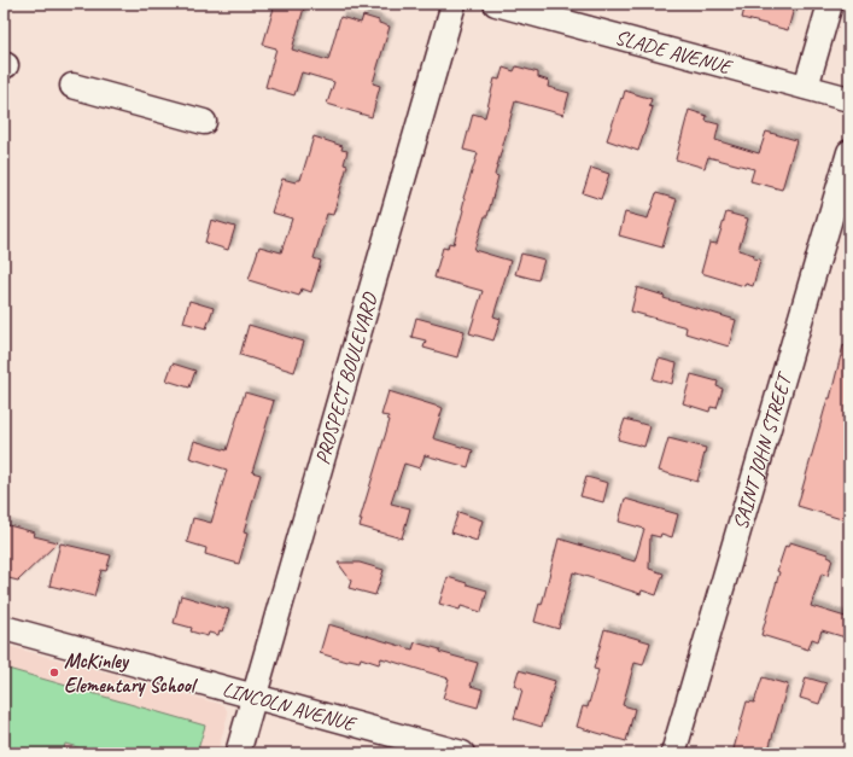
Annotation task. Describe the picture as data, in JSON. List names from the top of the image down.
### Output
{
  "streets": {
    "street": [
      "SLADE AVENUE",
      "PROSPECT BOULEVARD",
      "SAINT JOHN STREET",
      "LINCOLN AVENUE"
    ]
  },
  "crossings": [
    ["PROSPECT BOULEVARD", "LINCOLN AVENUE"]
  ],
  "places": ["McKinley Elementary School"]
}
